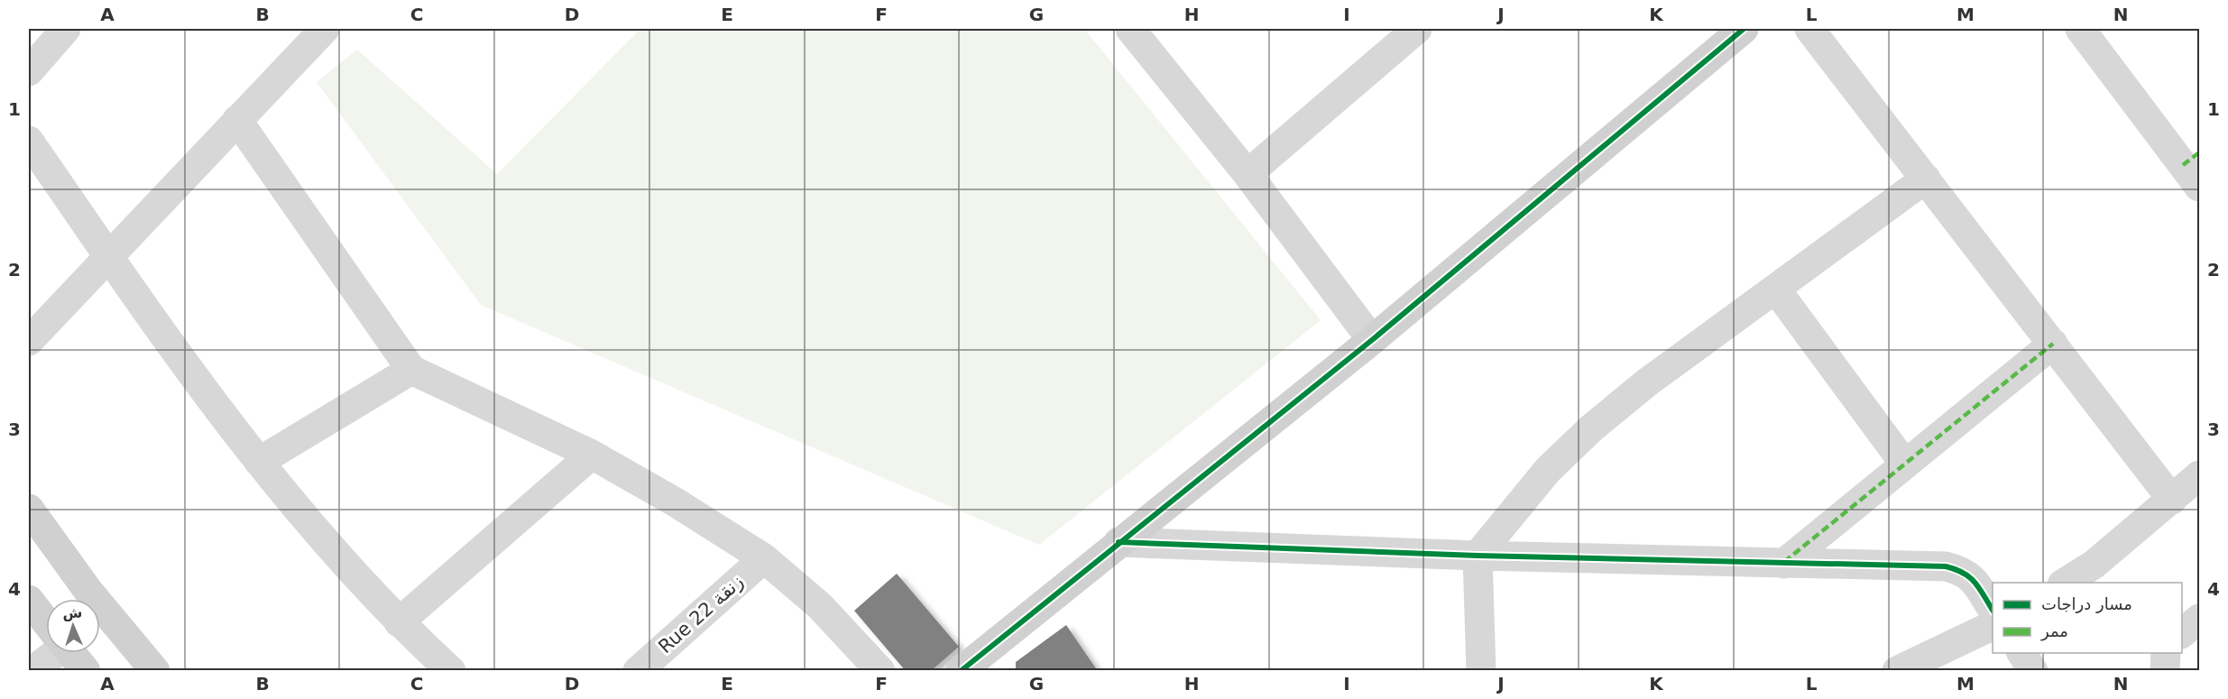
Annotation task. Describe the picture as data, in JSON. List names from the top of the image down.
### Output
{
  "streets": {
    "street": ["Rue 22 زنقة"]
  },
  "legend": ["مسار دراجات", "ممر"],
  "north": "top",
  "grid": {
    "columns": [
      "A",
      "B",
      "C",
      "D",
      "E",
      "F",
      "G",
      "H",
      "I",
      "J",
      "K",
      "L",
      "M",
      "N"
    ],
    "rows": [
      "1",
      "2",
      "3",
      "4"
    ]
  }
}
